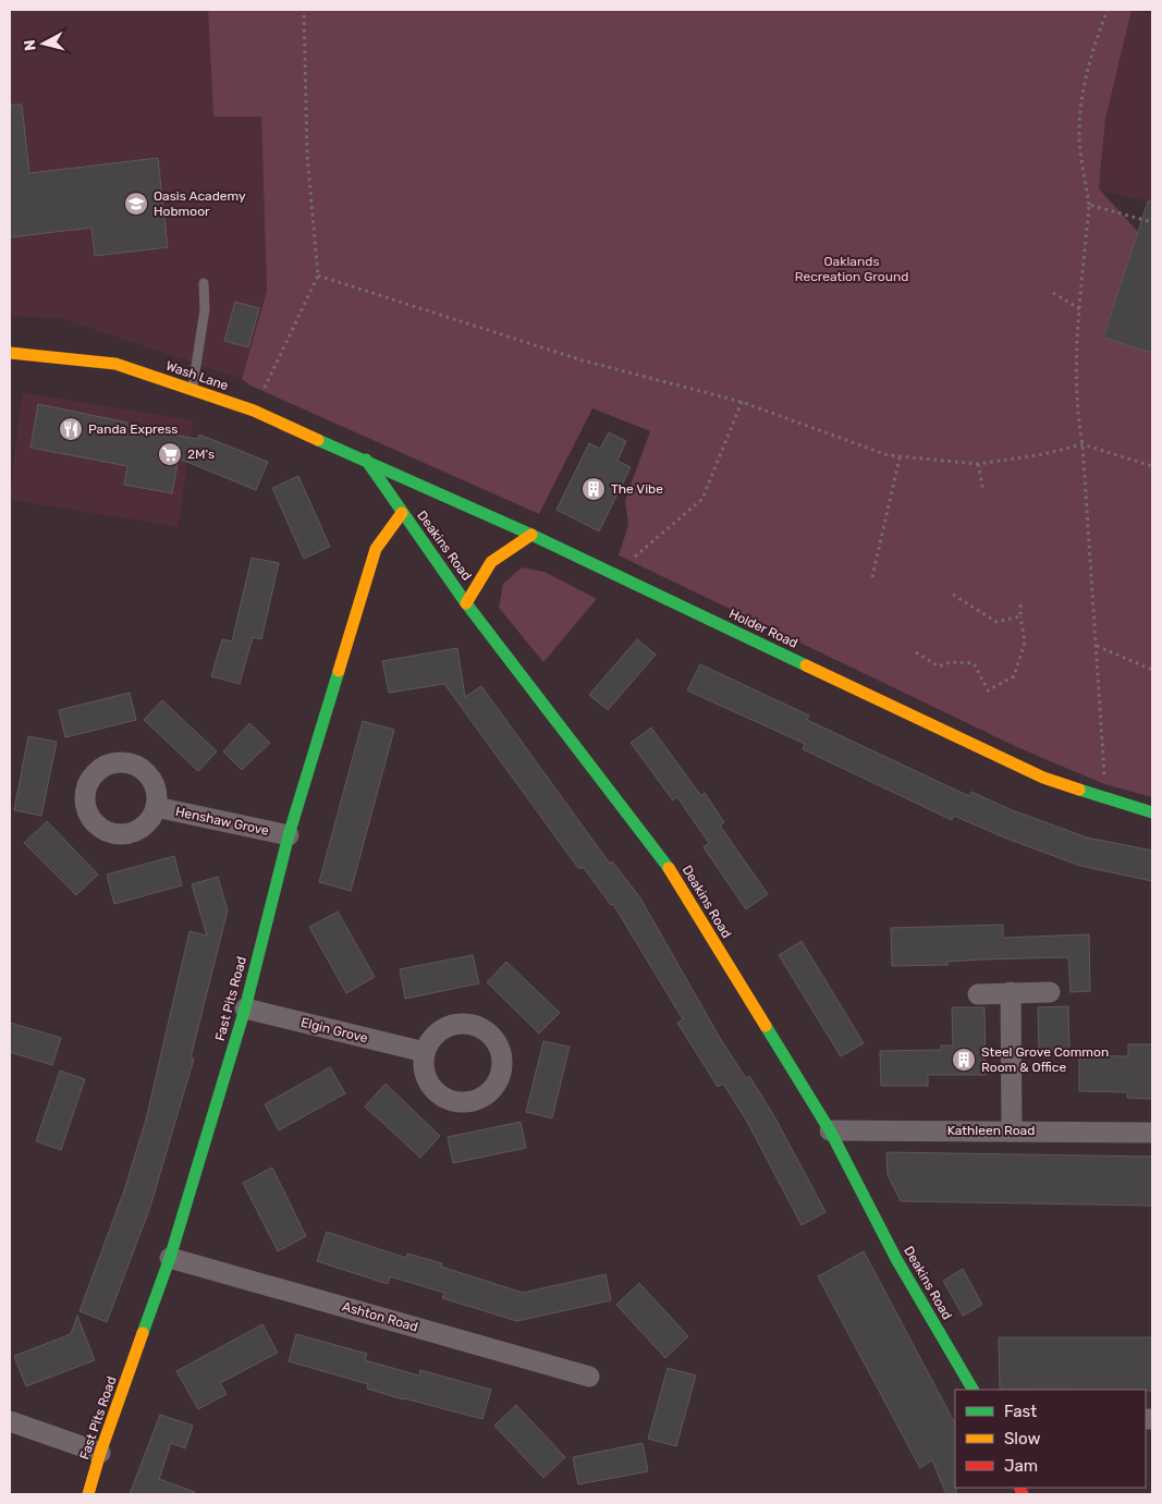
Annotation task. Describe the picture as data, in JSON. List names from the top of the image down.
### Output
{
  "streets": {
    "street": [
      "Wash Lane",
      "Deakins Road",
      "Holder Road",
      "Henshaw Grove",
      "Fast Pits Road",
      "Elgin Grove",
      "Kathleen Road",
      "Ashton Road"
    ]
  },
  "crossings": [
    ["Wash Lane", "Deakins Road"],
    ["Wash Lane", "Holder Road"],
    ["Deakins Road", "Holder Road"],
    ["Deakins Road", "Fast Pits Road"],
    ["Deakins Road", "Kathleen Road"],
    ["Henshaw Grove", "Fast Pits Road"],
    ["Fast Pits Road", "Elgin Grove"],
    ["Fast Pits Road", "Ashton Road"]
  ],
  "parks": ["Oaklands Recreation Ground"],
  "places": {
    "school or university": ["Oasis Academy Hobmoor"],
    "restaurant": ["Panda Express"],
    "supermarket": ["2M's"],
    "building": ["The Vibe", "Steel Grove Common Room & Office"]
  },
  "legend": ["Fast", "Slow", "Jam"],
  "north": "left"
}
